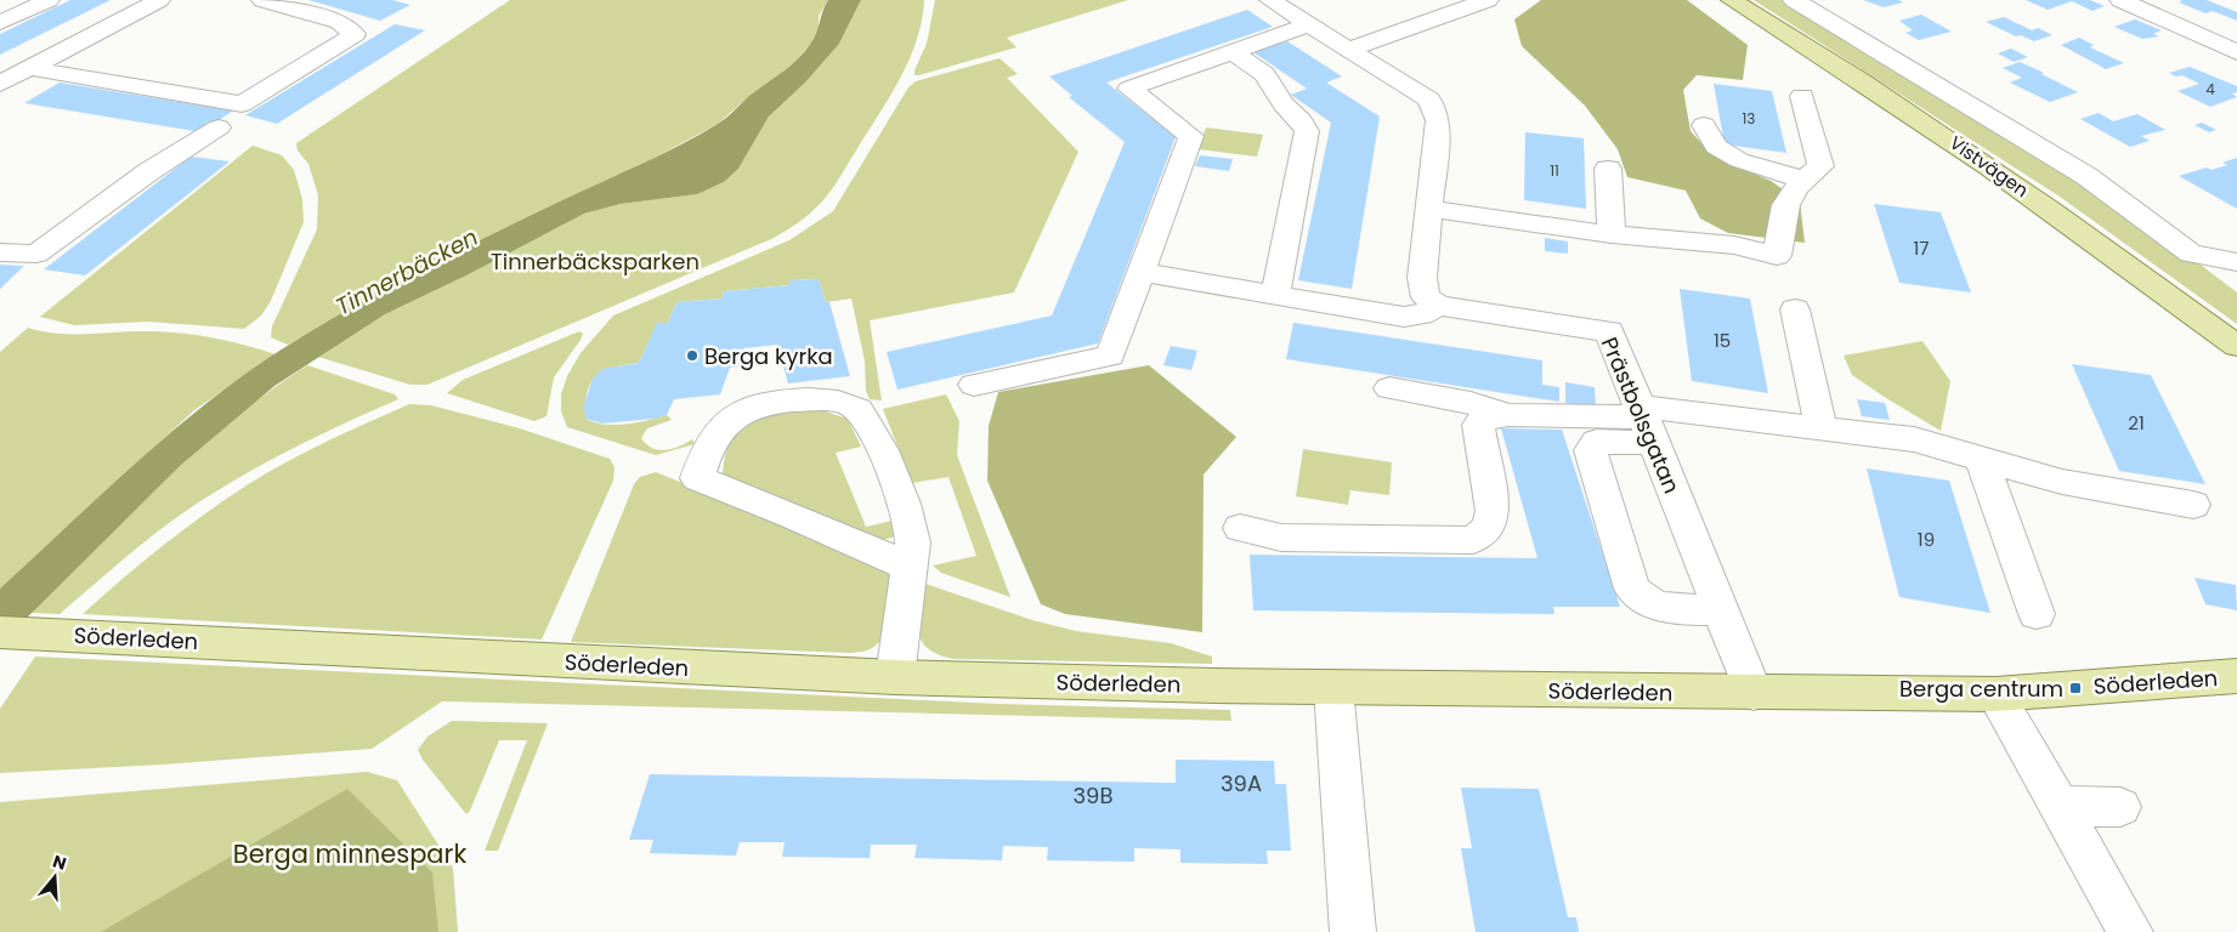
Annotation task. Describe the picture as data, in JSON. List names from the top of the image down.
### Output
{
  "streets": {
    "main road": ["Vistvägen", "Söderleden"],
    "street": ["Prästbolsgatan"]
  },
  "crossings": [
    ["Prästbolsgatan", "Söderleden"]
  ],
  "water": ["Tinnerbäcken"],
  "parks": ["Tinnerbäcksparken", "Berga minnespark"],
  "places": {
    "other": ["Berga kyrka"],
    "transit": ["Berga centrum"]
  },
  "house_numbers": [
    "4",
    "13",
    "11",
    "17",
    "15",
    "21",
    "19",
    "39A",
    "39B"
  ],
  "north": "top"
}
